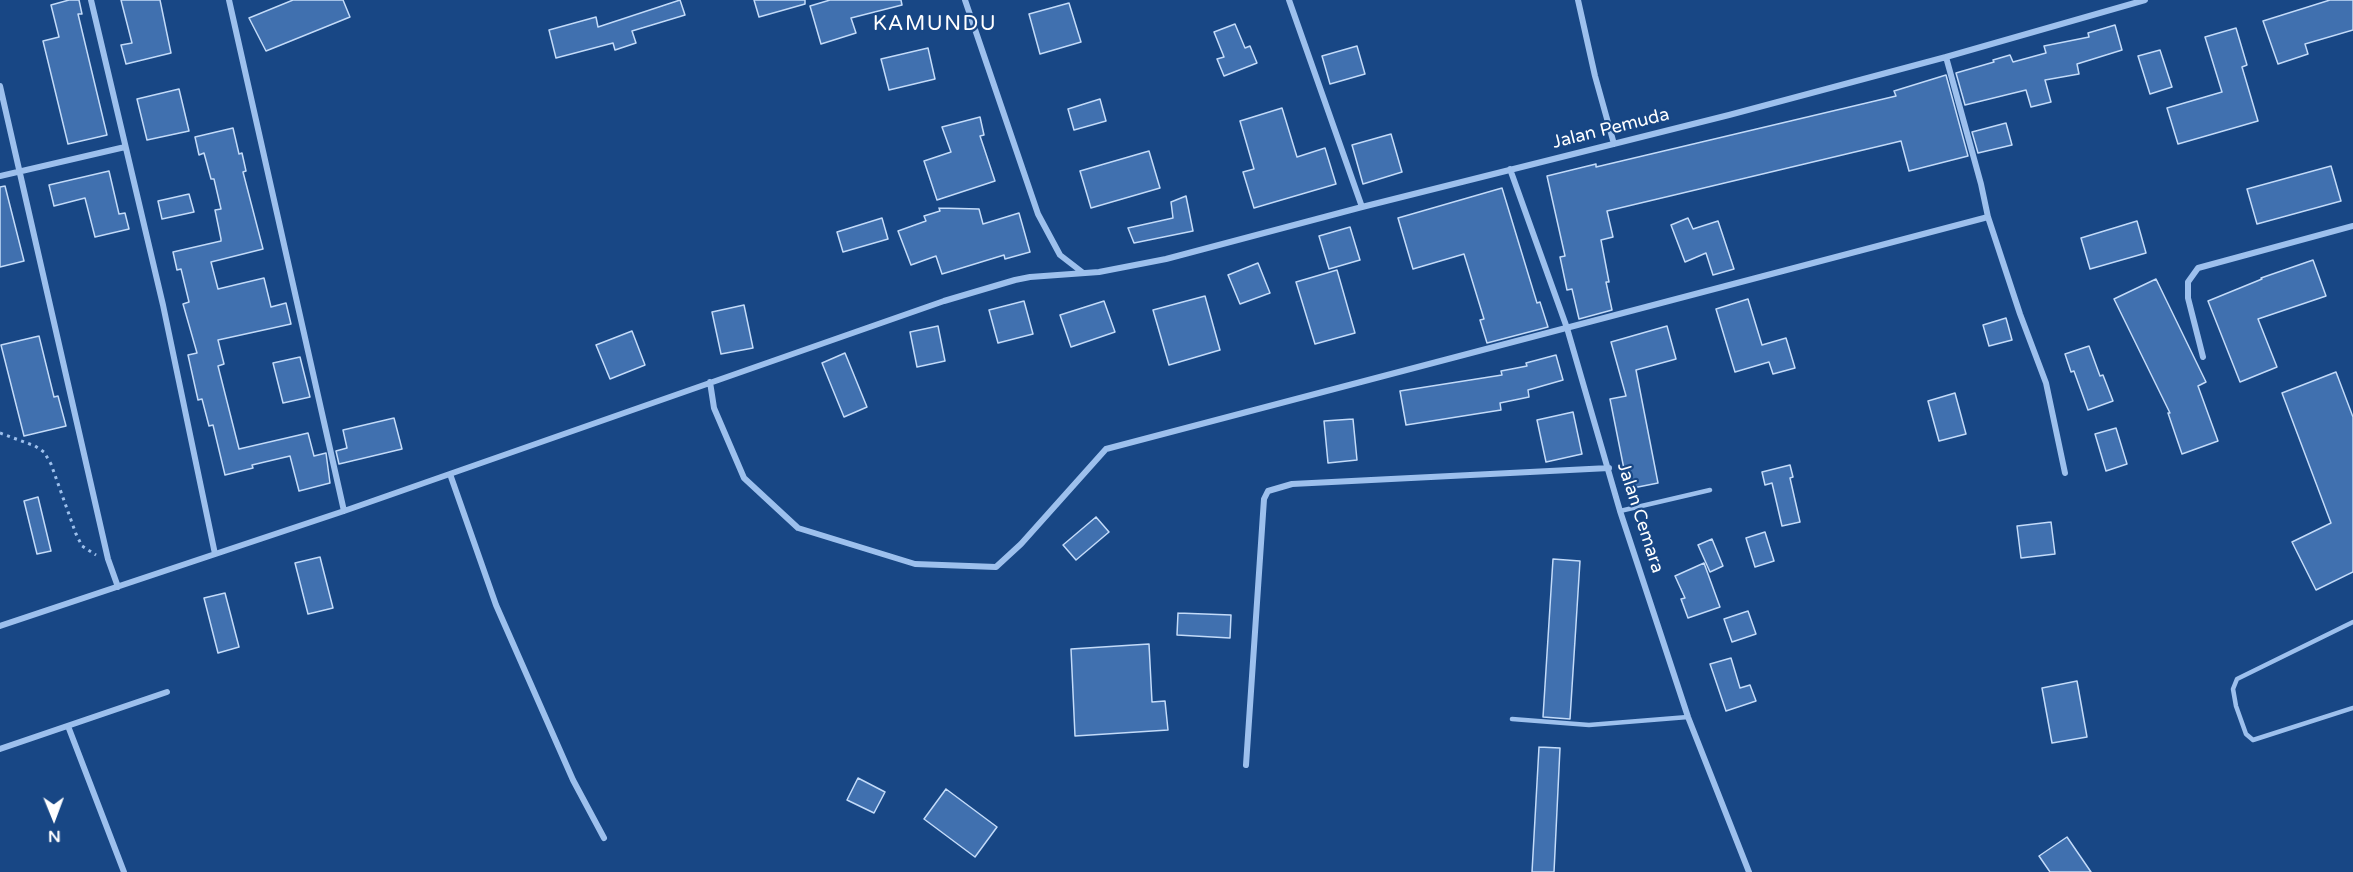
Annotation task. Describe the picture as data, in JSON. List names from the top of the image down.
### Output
{
  "streets": {
    "street": ["Jalan Pemuda", "Jalan Cemara"]
  },
  "crossings": [
    ["Jalan Pemuda", "Jalan Cemara"]
  ],
  "districts": ["KAMUNDU"],
  "north": "bottom"
}
